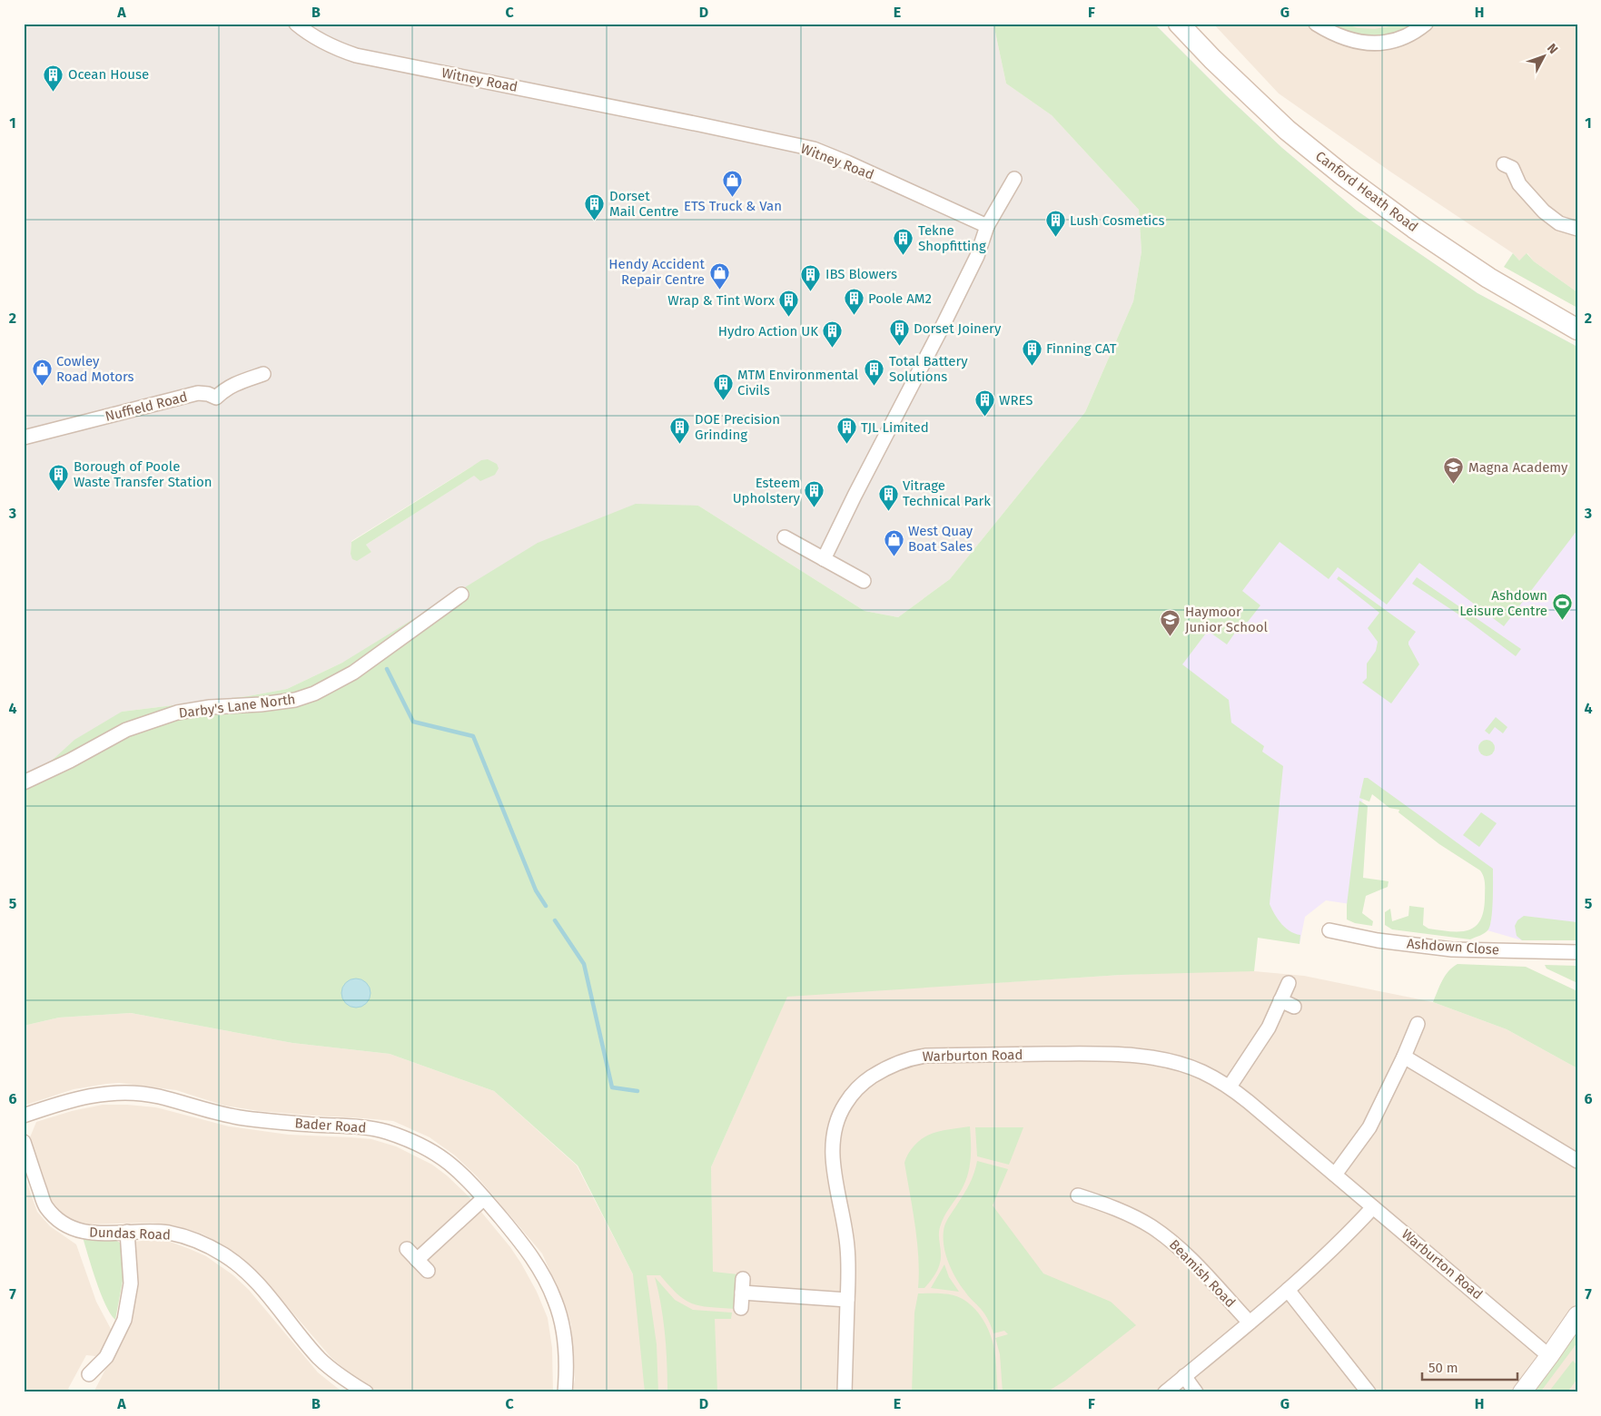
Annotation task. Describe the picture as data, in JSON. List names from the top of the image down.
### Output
{
  "streets": {
    "main road": ["Canford Heath Road"],
    "street": [
      "Witney Road",
      "Nuffield Road",
      "Darby's Lane North",
      "Ashdown Close",
      "Warburton Road",
      "Bader Road",
      "Dundas Road",
      "Beamish Road"
    ]
  },
  "places": {
    "building": [
      "Ocean House",
      "Dorset Mail Centre",
      "Lush Cosmetics",
      "Tekne Shopfitting",
      "IBS Blowers",
      "Poole AM2",
      "Wrap & Tint Worx",
      "Dorset Joinery",
      "Hydro Action UK",
      "Finning CAT",
      "Total Battery Solutions",
      "MTM Environmental Civils",
      "WRES",
      "DOE Precision Grinding",
      "TJL Limited",
      "Borough of Poole Waste Transfer Station",
      "Esteem Upholstery",
      "Vitrage Technical Park"
    ],
    "shop": [
      "ETS Truck & Van",
      "Hendy Accident Repair Centre",
      "Cowley Road Motors",
      "West Quay Boat Sales"
    ],
    "school or university": ["Magna Academy", "Haymoor Junior School"],
    "sports": ["Ashdown Leisure Centre"]
  },
  "scale_bar": "50 m",
  "north": "top right",
  "grid": {
    "columns": [
      "A",
      "B",
      "C",
      "D",
      "E",
      "F",
      "G",
      "H"
    ],
    "rows": [
      "1",
      "2",
      "3",
      "4",
      "5",
      "6",
      "7"
    ]
  }
}
